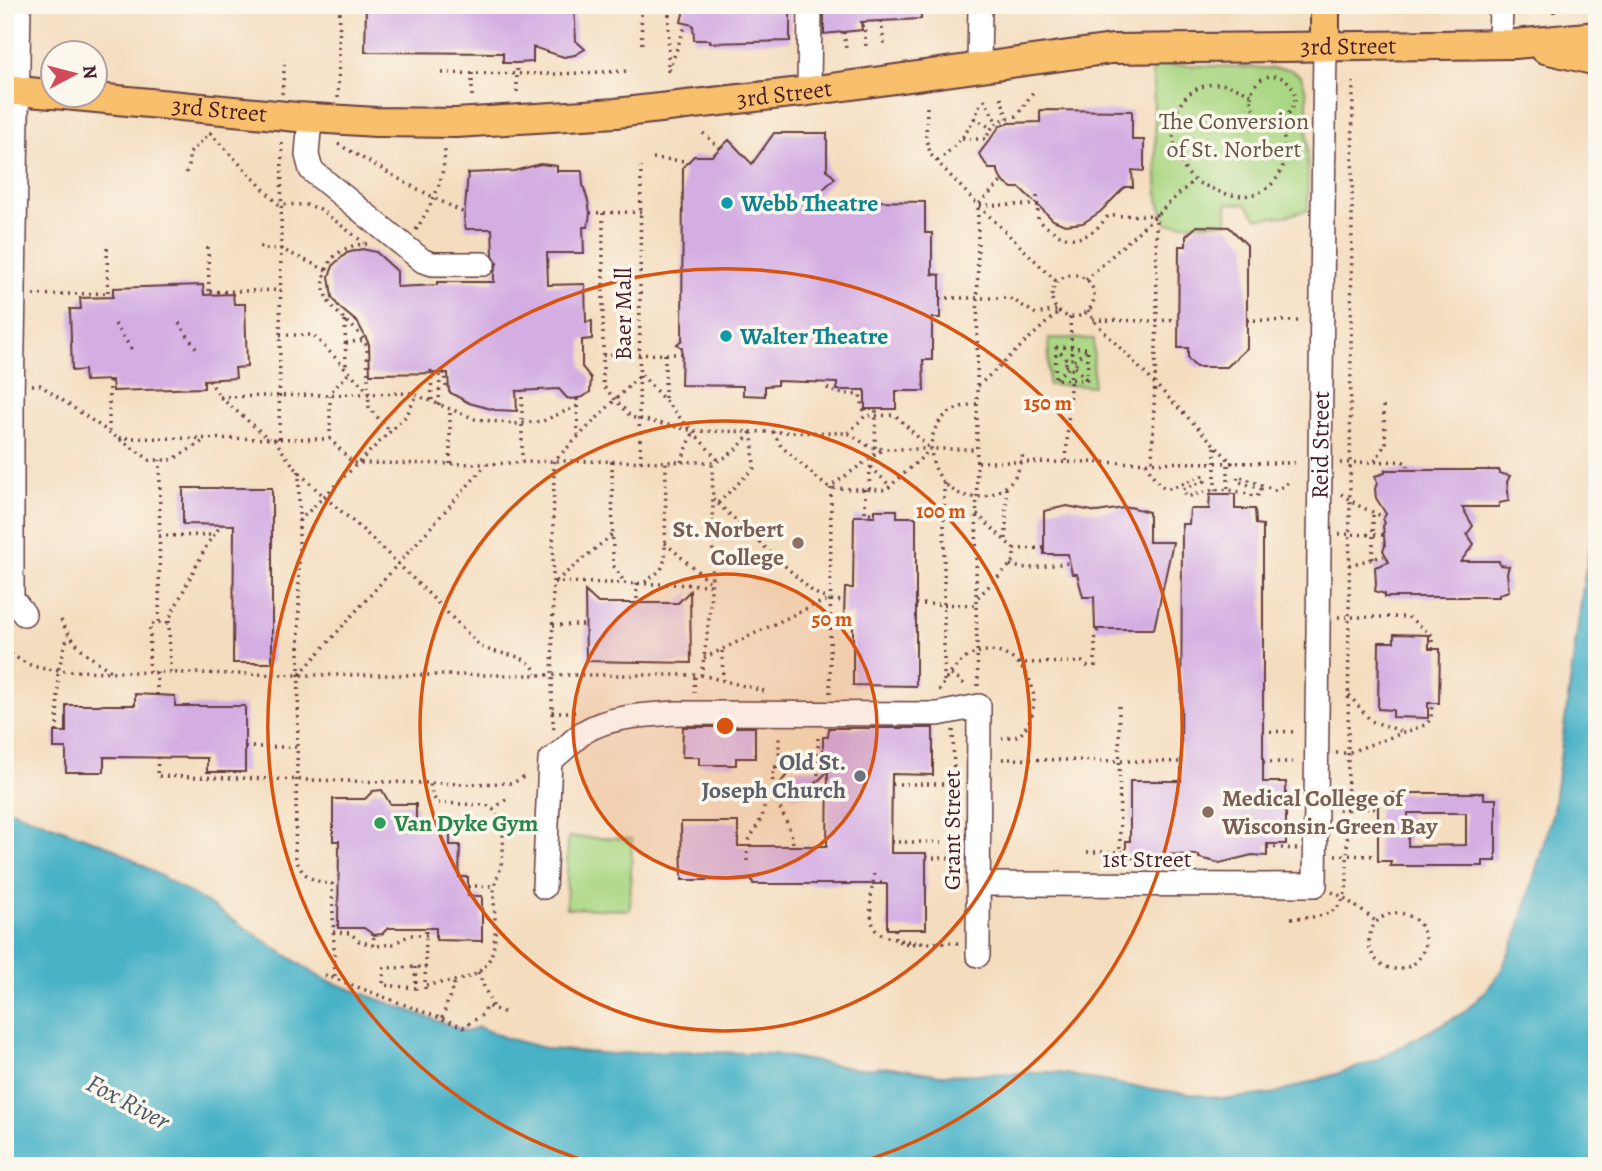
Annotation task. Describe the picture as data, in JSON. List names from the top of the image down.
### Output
{
  "streets": {
    "main road": ["3rd Street", "Reid Street"],
    "street": ["Grant Street", "1st Street"],
    "path": ["Baer Mall"]
  },
  "crossings": [
    ["3rd Street", "Reid Street"],
    ["Reid Street", "1st Street"],
    ["Grant Street", "1st Street"]
  ],
  "water": ["Fox River"],
  "parks": ["The Conversion of St. Norbert"],
  "places": [
    "Webb Theatre",
    "Walter Theatre",
    "St. Norbert College",
    "Old St. Joseph Church",
    "Medical College of Wisconsin-Green Bay",
    "Van Dyke Gym"
  ],
  "north": "right",
  "rings": ["150 m", "100 m", "50 m"]
}
